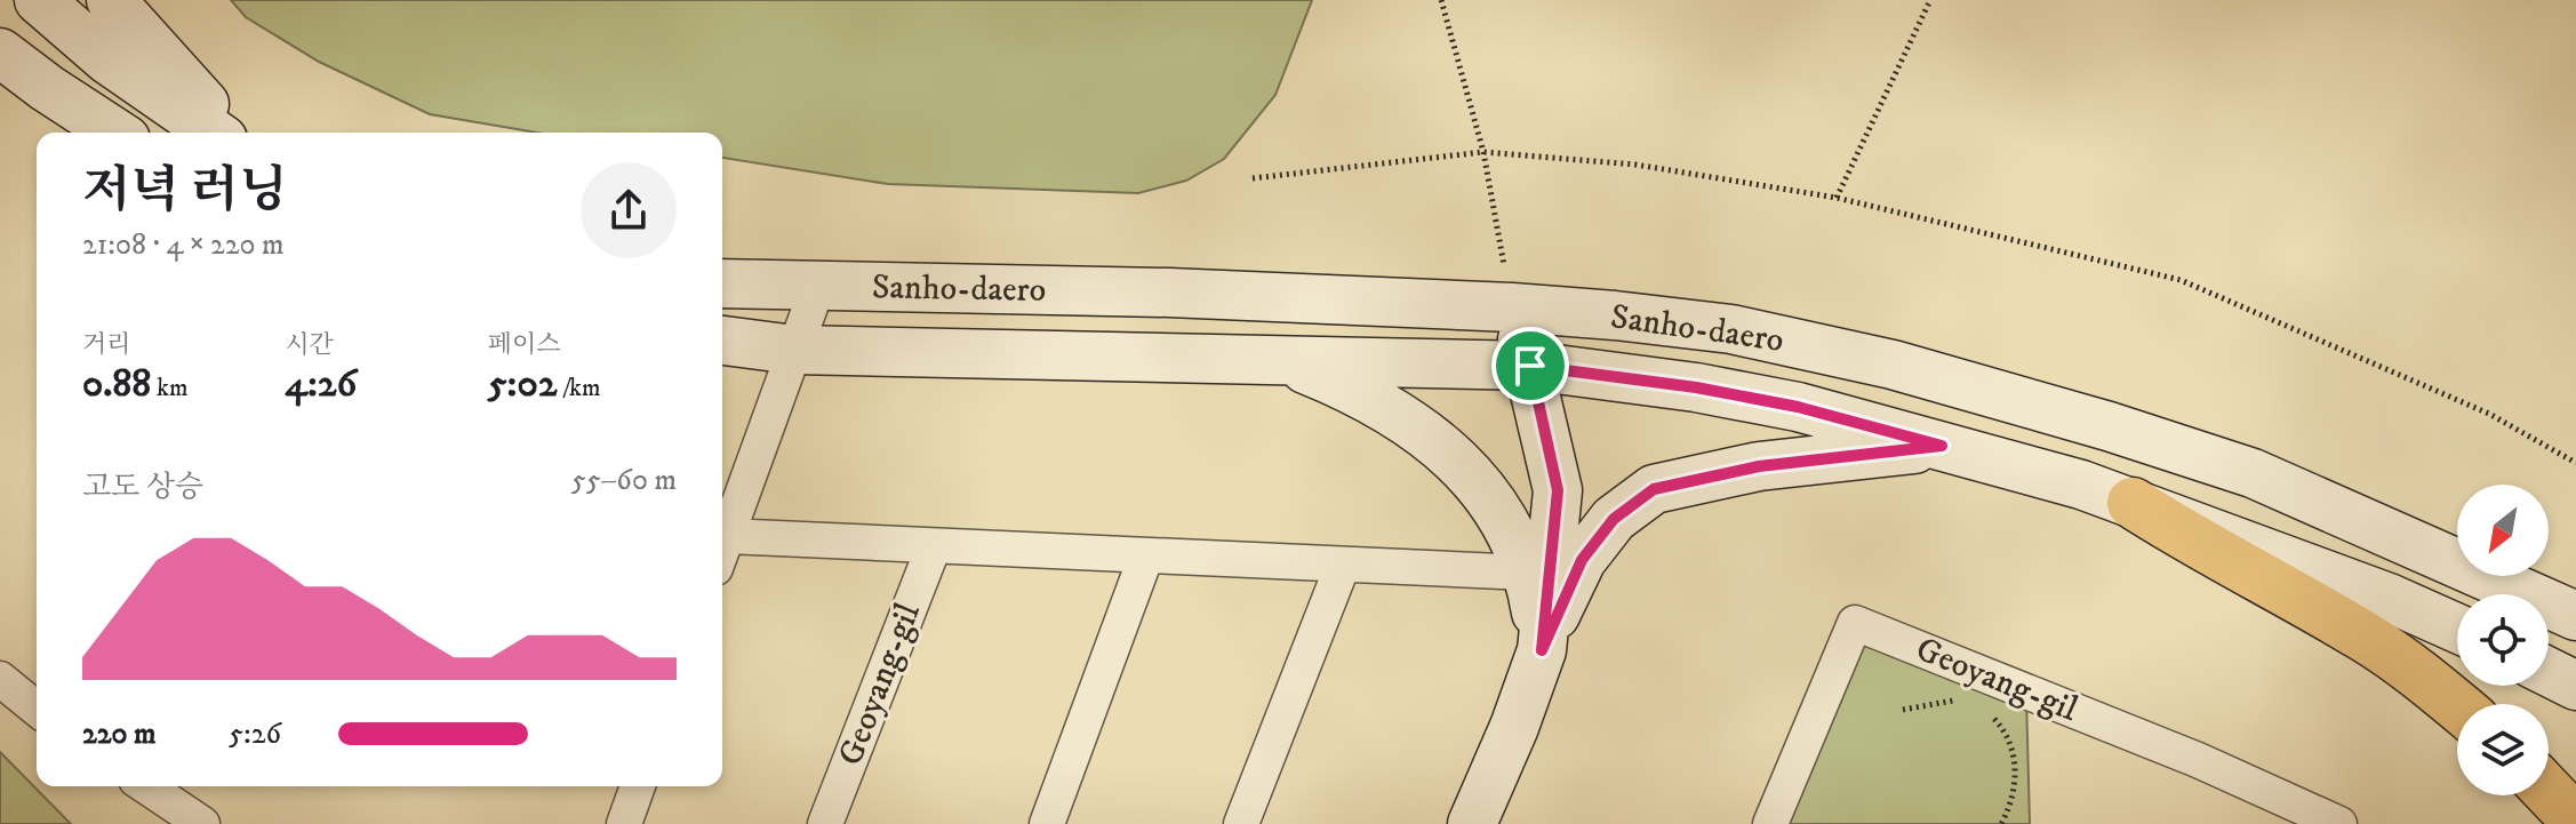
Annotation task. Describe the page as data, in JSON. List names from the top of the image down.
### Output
{
  "streets": {
    "street": ["Sanho-daero", "Geoyang-gil"]
  },
  "north": "bottom left",
  "page": {
    "heading": ["저녁 러닝", "21:08 · 4 × 220 m"],
    "stats": [
      ["거리", "0.88 km"],
      ["시간", "4:26"],
      ["페이스", "5:02 /km"]
    ],
    "chart": ["고도 상승", "55–60 m"],
    "list": [
      {
        "name": "220 m",
        "note": "5:26"
      }
    ]
  }
}
